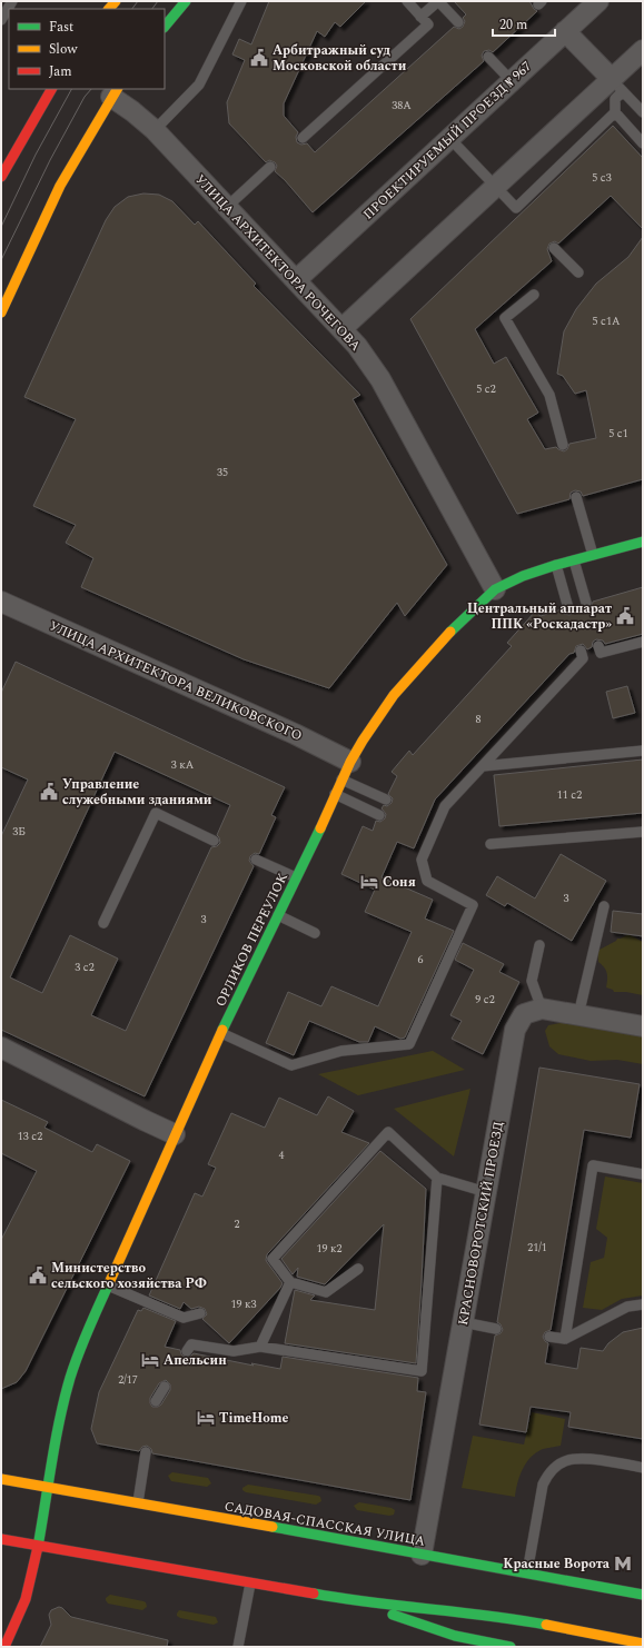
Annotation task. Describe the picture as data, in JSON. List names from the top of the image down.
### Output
{
  "streets": {
    "main road": ["ОРЛИКОВ ПЕРЕУЛОК", "САДОВАЯ-СПАССКАЯ УЛИЦА"],
    "street": [
      "ПРОЕКТИРУЕМЫЙ ПРОЕЗД № 967",
      "УЛИЦА АРХИТЕКТОРА РОЧЕГОВА",
      "УЛИЦА АРХИТЕКТОРА ВЕЛИКОВСКОГО",
      "КРАСНОВОРОТСКИЙ ПРОЕЗД"
    ]
  },
  "crossings": [
    ["ПРОЕКТИРУЕМЫЙ ПРОЕЗД № 967", "УЛИЦА АРХИТЕКТОРА РОЧЕГОВА"],
    ["УЛИЦА АРХИТЕКТОРА РОЧЕГОВА", "ОРЛИКОВ ПЕРЕУЛОК"],
    ["УЛИЦА АРХИТЕКТОРА ВЕЛИКОВСКОГО", "ОРЛИКОВ ПЕРЕУЛОК"],
    ["ОРЛИКОВ ПЕРЕУЛОК", "САДОВАЯ-СПАССКАЯ УЛИЦА"],
    ["КРАСНОВОРОТСКИЙ ПРОЕЗД", "САДОВАЯ-СПАССКАЯ УЛИЦА"]
  ],
  "places": {
    "public building": [
      "Арбитражный суд Московской области",
      "Центральный аппарат ППК «Роскадастр»",
      "Управление служебными зданиями",
      "Министерство сельского хозяйства РФ"
    ],
    "hotel": ["Соня", "Апельсин", "TimeHome"],
    "metro station": ["Красные Ворота"]
  },
  "house_numbers": [
    "38А",
    "5 с3",
    "5 с1А",
    "5 с2",
    "5 с1",
    "35",
    "8",
    "3 кА",
    "11 с2",
    "3Б",
    "3",
    "3",
    "6",
    "3 с2",
    "9 с2",
    "13 с2",
    "4",
    "2",
    "21/1",
    "19 к2",
    "19 к3",
    "2/17"
  ],
  "legend": ["Fast", "Slow", "Jam"],
  "scale_bar": "20 m"
}
